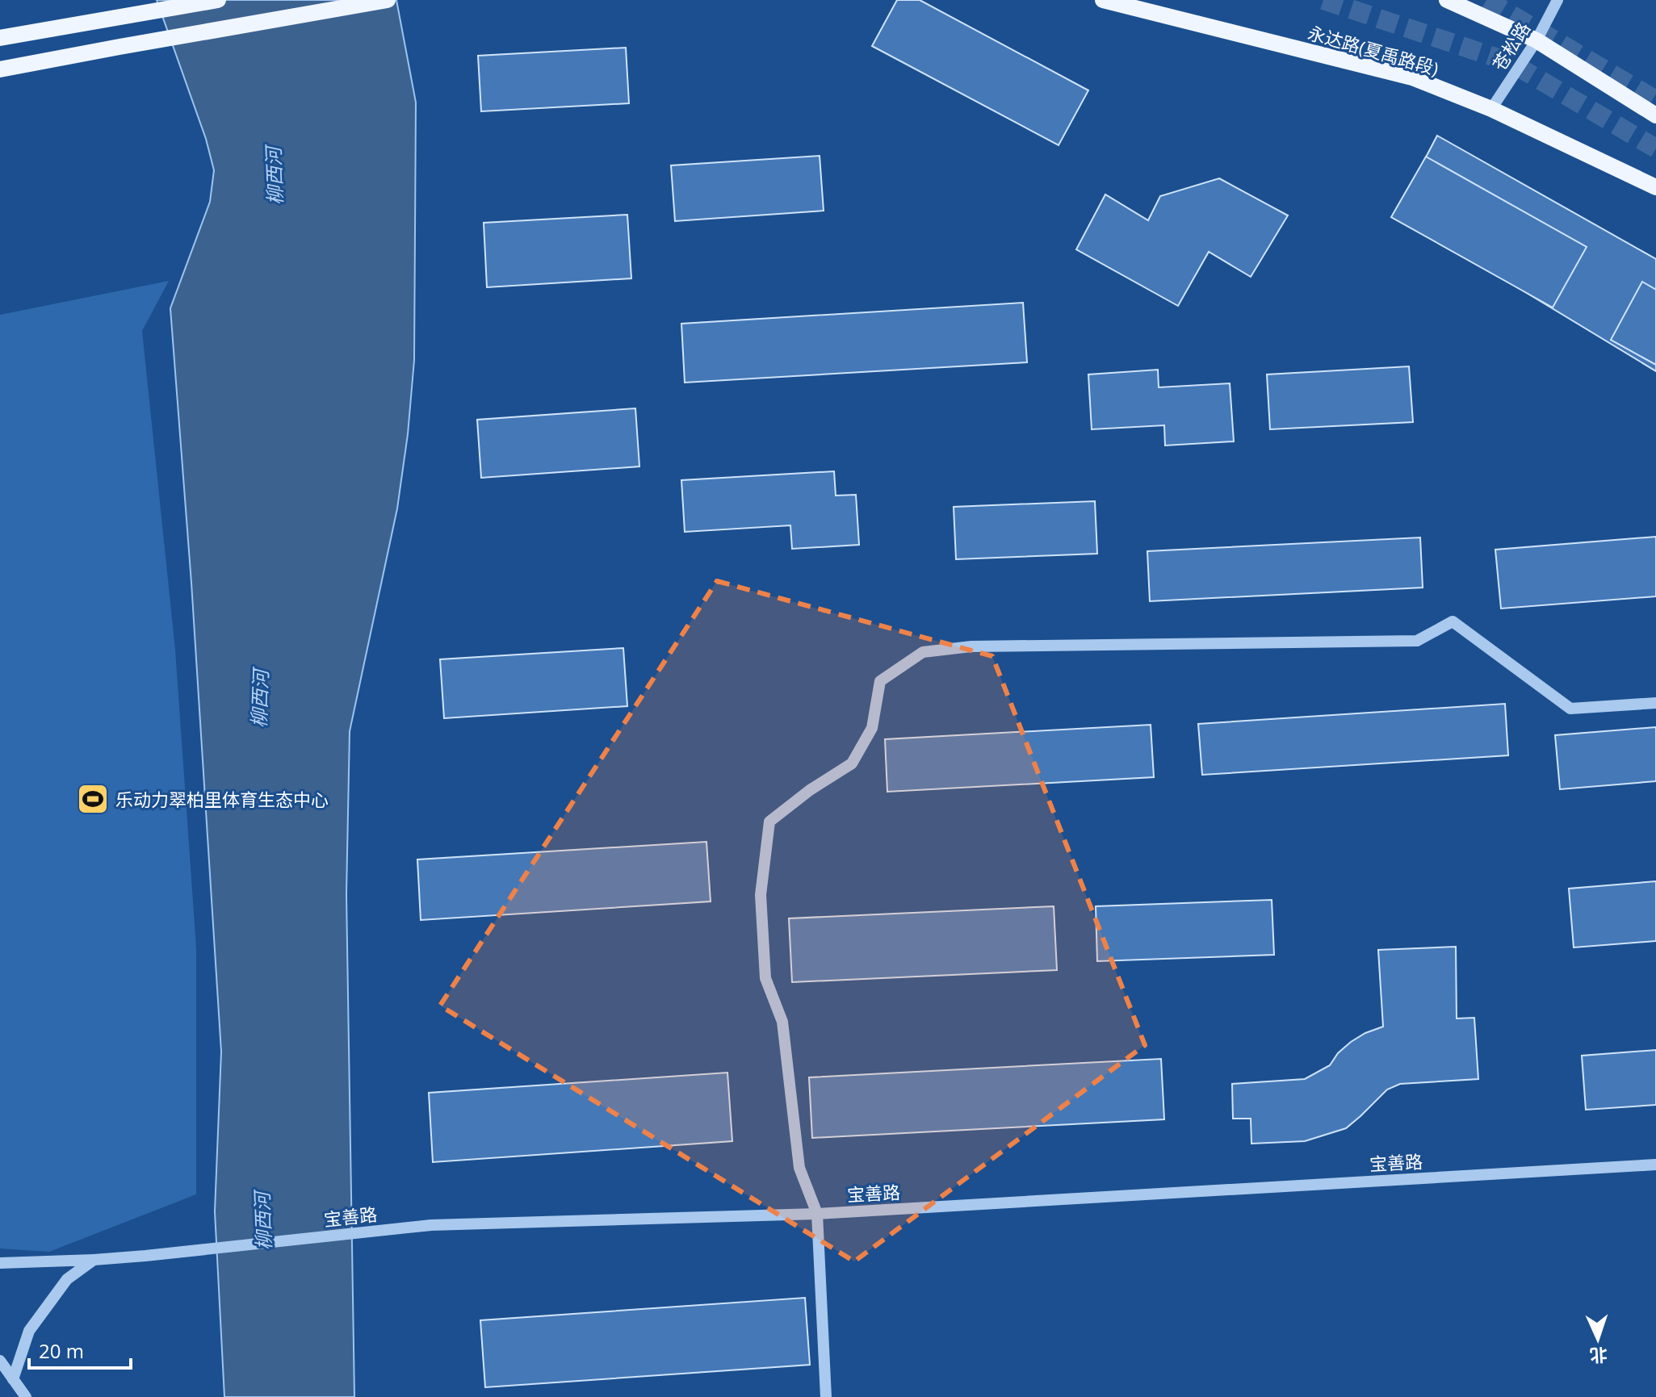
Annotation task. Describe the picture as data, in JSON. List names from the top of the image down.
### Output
{
  "streets": {
    "main road": ["永达路(夏禹路段)"],
    "street": ["苍松路", "宝善路"]
  },
  "crossings": [
    ["苍松路", "永达路(夏禹路段)"]
  ],
  "water": ["柳西河"],
  "places": {
    "sports": ["乐动力翠柏里体育生态中心"]
  },
  "scale_bar": "20 m",
  "north": "bottom"
}
